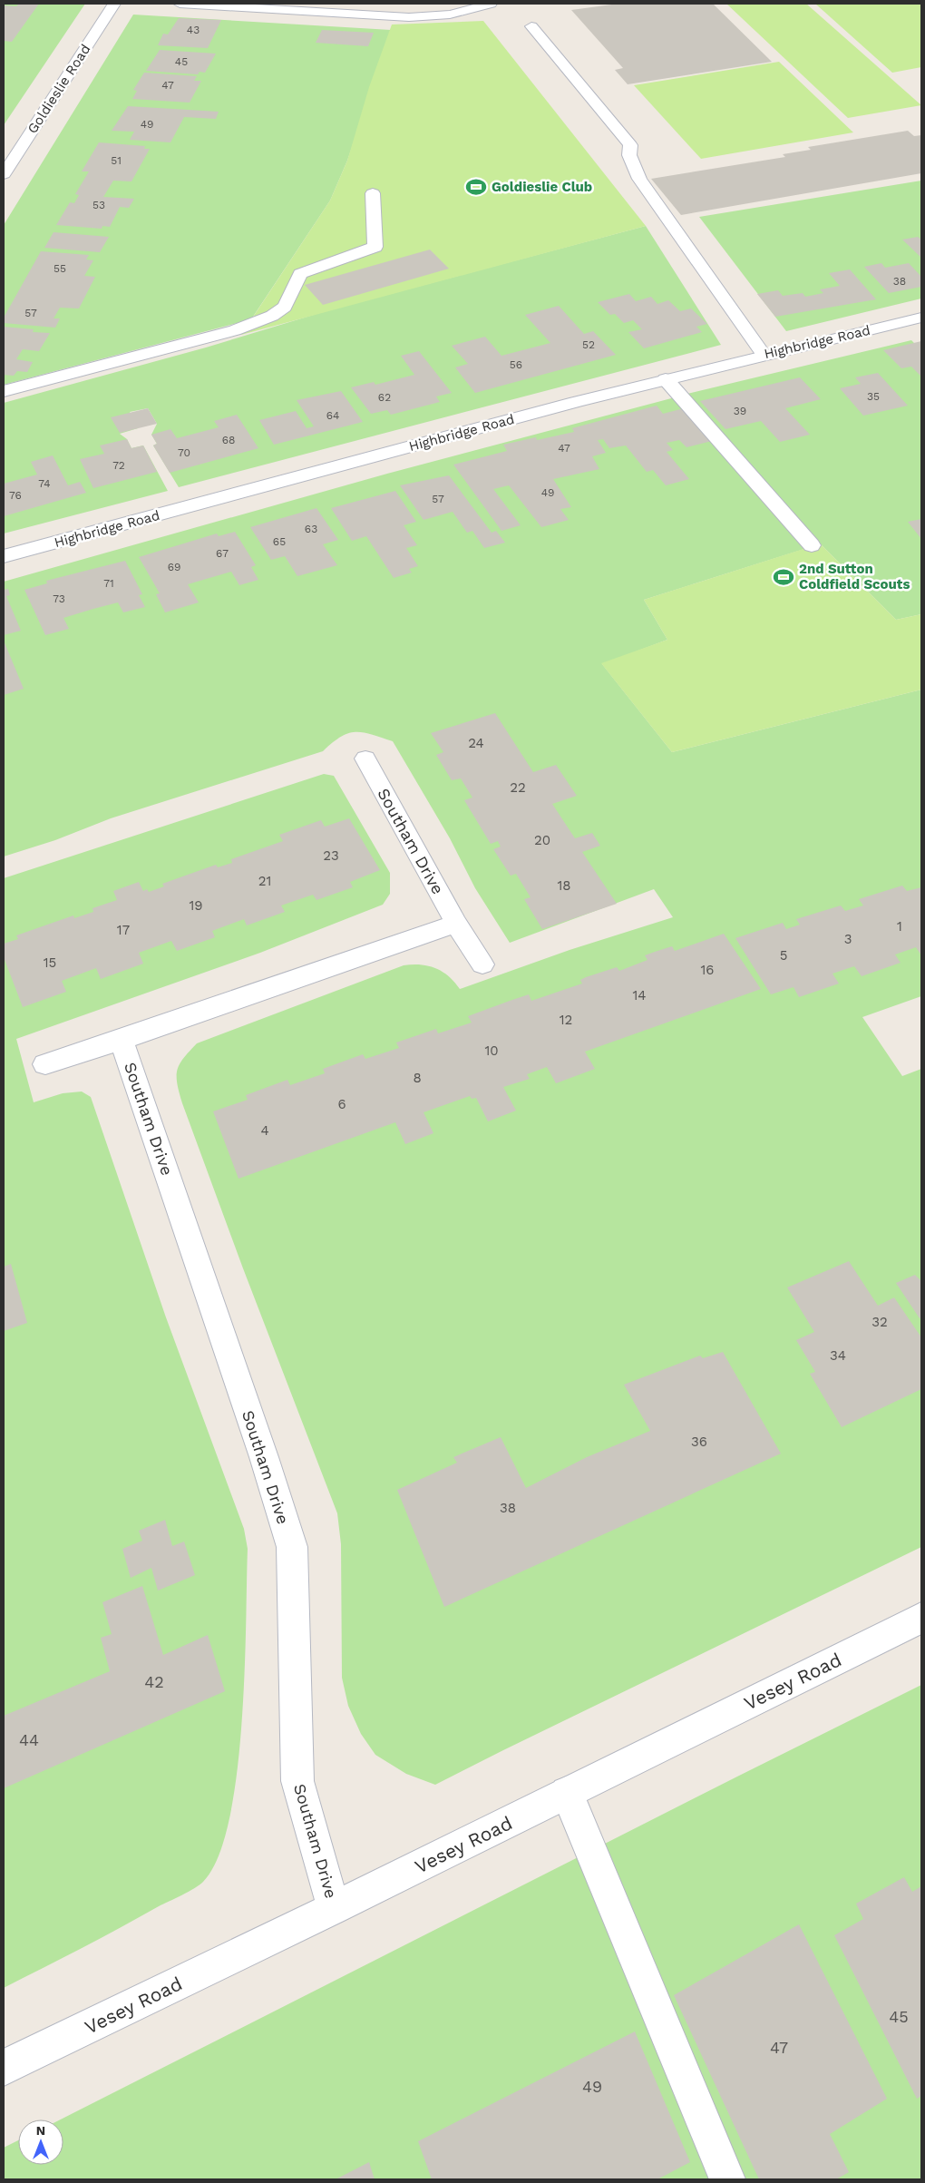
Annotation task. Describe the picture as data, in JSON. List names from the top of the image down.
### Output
{
  "streets": {
    "street": [
      "Goldieslie Road",
      "Highbridge Road",
      "Southam Drive",
      "Vesey Road"
    ]
  },
  "crossings": [
    ["Southam Drive", "Vesey Road"]
  ],
  "places": {
    "sports": ["Goldieslie Club", "2nd Sutton Coldfield Scouts"]
  },
  "house_numbers": [
    "43",
    "45",
    "47",
    "49",
    "51",
    "53",
    "55",
    "38",
    "57",
    "52",
    "56",
    "35",
    "62",
    "39",
    "64",
    "68",
    "47",
    "70",
    "72",
    "74",
    "49",
    "76",
    "57",
    "63",
    "65",
    "67",
    "69",
    "71",
    "73",
    "24",
    "22",
    "20",
    "23",
    "21",
    "18",
    "19",
    "1",
    "17",
    "3",
    "5",
    "15",
    "16",
    "14",
    "12",
    "10",
    "8",
    "6",
    "4",
    "32",
    "34",
    "36",
    "38",
    "42",
    "44",
    "45",
    "47",
    "49"
  ],
  "north": "top"
}
